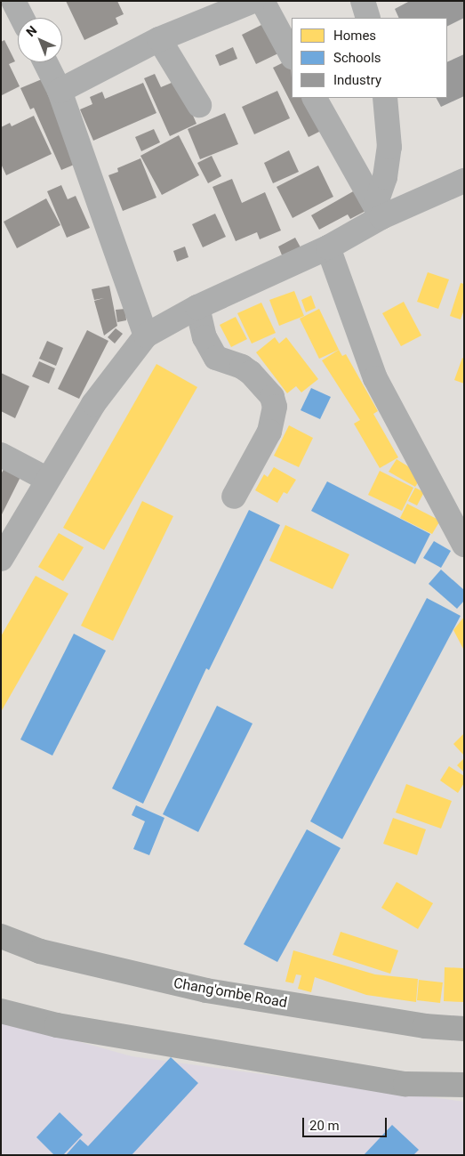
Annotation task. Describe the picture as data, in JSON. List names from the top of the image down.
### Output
{
  "streets": {
    "main road": ["Chang'ombe Road"]
  },
  "legend": ["Homes", "Schools", "Industry"],
  "scale_bar": "20 m",
  "north": "top left"
}
